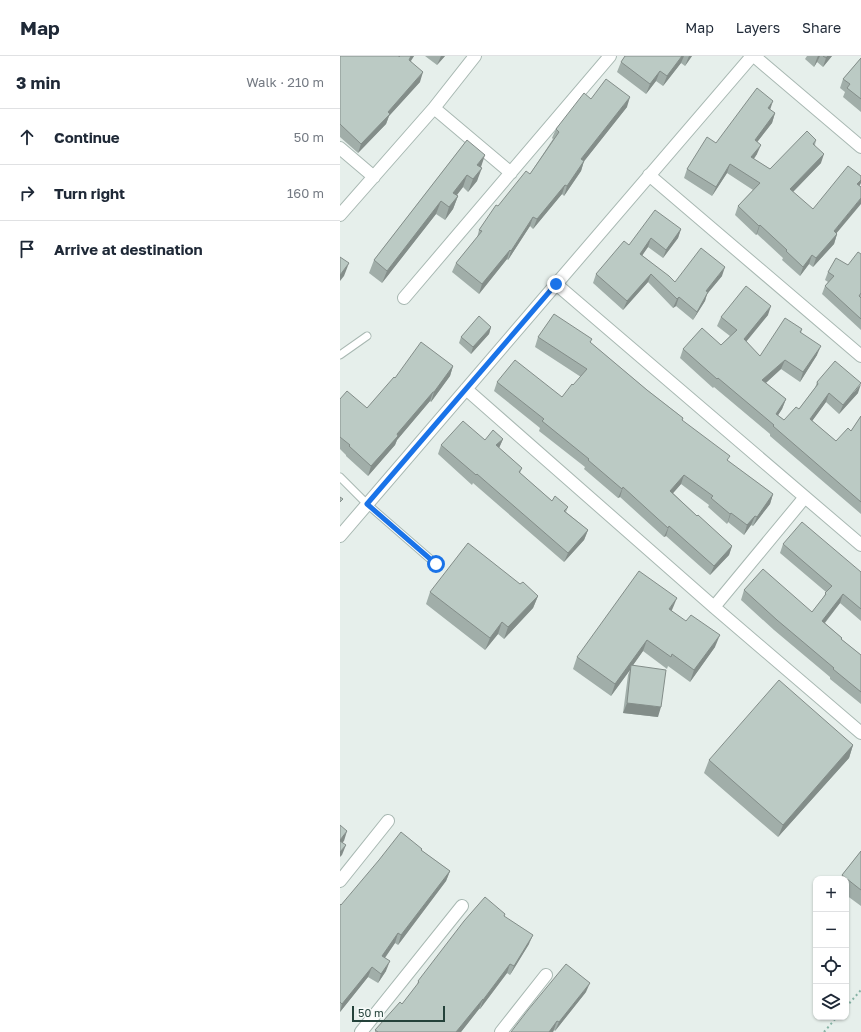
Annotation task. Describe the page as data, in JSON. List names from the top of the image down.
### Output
{
  "scale_bar": "50 m",
  "page": {
    "header": "Map",
    "nav": ["Map", "Layers", "Share"],
    "heading": ["3 min", "Walk · 210 m"],
    "list": [
      ["Continue", "50 m"],
      ["Turn right", "160 m"],
      "Arrive at destination"
    ],
    "map_buttons": ["+", "−"],
    "scale": "50 m"
  }
}
